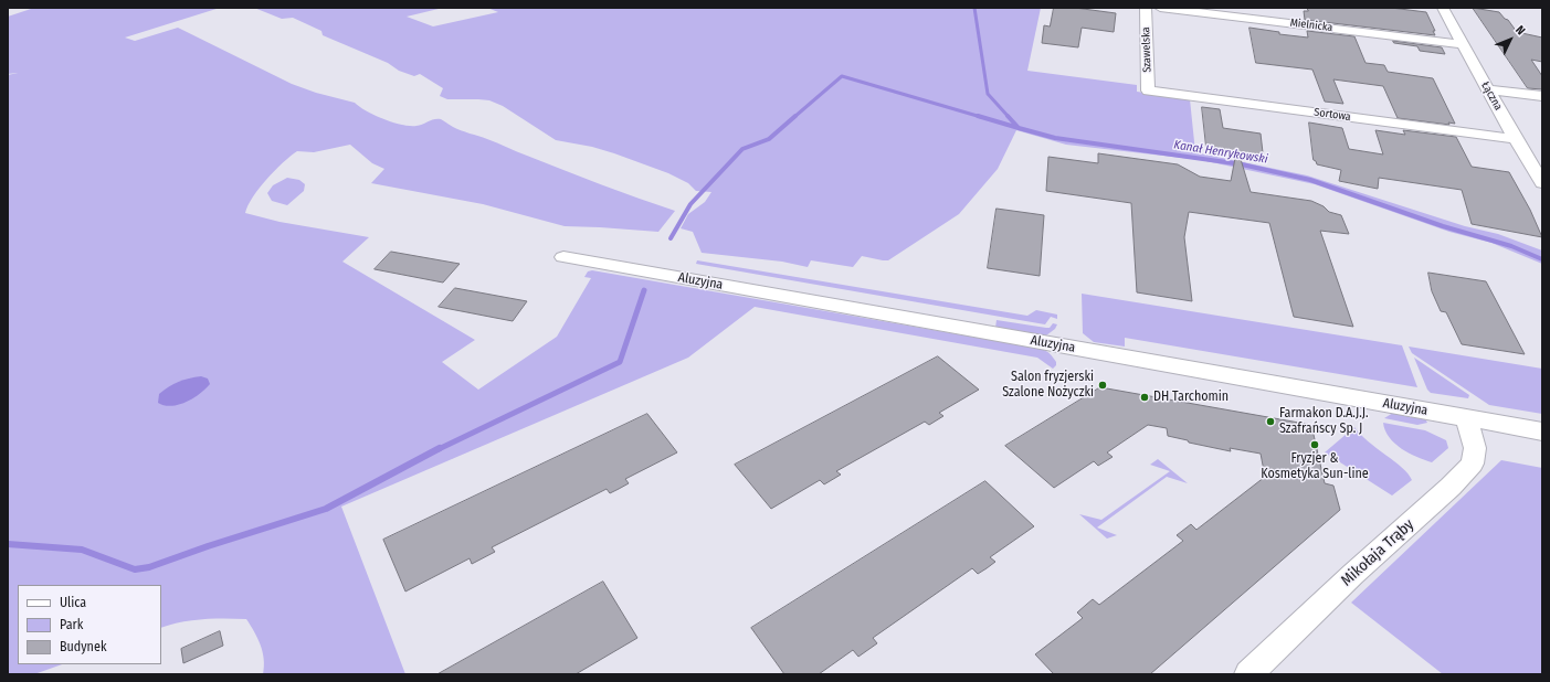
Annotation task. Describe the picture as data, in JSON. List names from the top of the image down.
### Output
{
  "streets": {
    "street": [
      "Mielnicka",
      "Szawelska",
      "Łączna",
      "Sortowa",
      "Aluzyjna",
      "Mikołaja Trąby"
    ]
  },
  "crossings": [
    ["Mielnicka", "Łączna"],
    ["Szawelska", "Sortowa"],
    ["Łączna", "Sortowa"],
    ["Aluzyjna", "Mikołaja Trąby"]
  ],
  "water": ["Kanał Henrykowski"],
  "places": [
    "Salon fryzjerski Szalone Nożyczki",
    "DH Tarchomin",
    "Farmakon D.A.J.J. Szafrańscy Sp. J",
    "Fryzjer & Kosmetyka Sun-line"
  ],
  "legend": ["Ulica", "Park", "Budynek"],
  "north": "top right"
}
